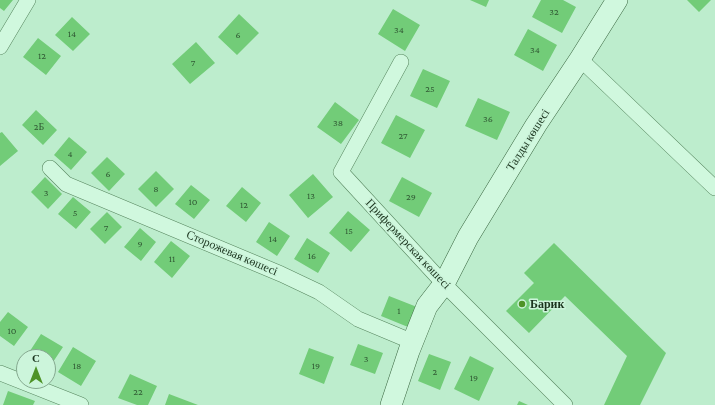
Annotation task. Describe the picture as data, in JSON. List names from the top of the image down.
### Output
{
  "streets": {
    "street": ["Талды көшесі", "Прифермерская көшесі", "Сторожевая көшесі"]
  },
  "crossings": [
    ["Талды көшесі", "Прифермерская көшесі"],
    ["Талды көшесі", "Сторожевая көшесі"]
  ],
  "places": ["Барик"],
  "house_numbers": [
    "32",
    "34",
    "14",
    "6",
    "34",
    "12",
    "7",
    "25",
    "36",
    "38",
    "2Б",
    "27",
    "4",
    "6",
    "8",
    "3",
    "13",
    "29",
    "10",
    "12",
    "5",
    "7",
    "15",
    "14",
    "9",
    "16",
    "11",
    "1",
    "10",
    "3",
    "18",
    "19",
    "2",
    "19",
    "22"
  ],
  "north": "top"
}
